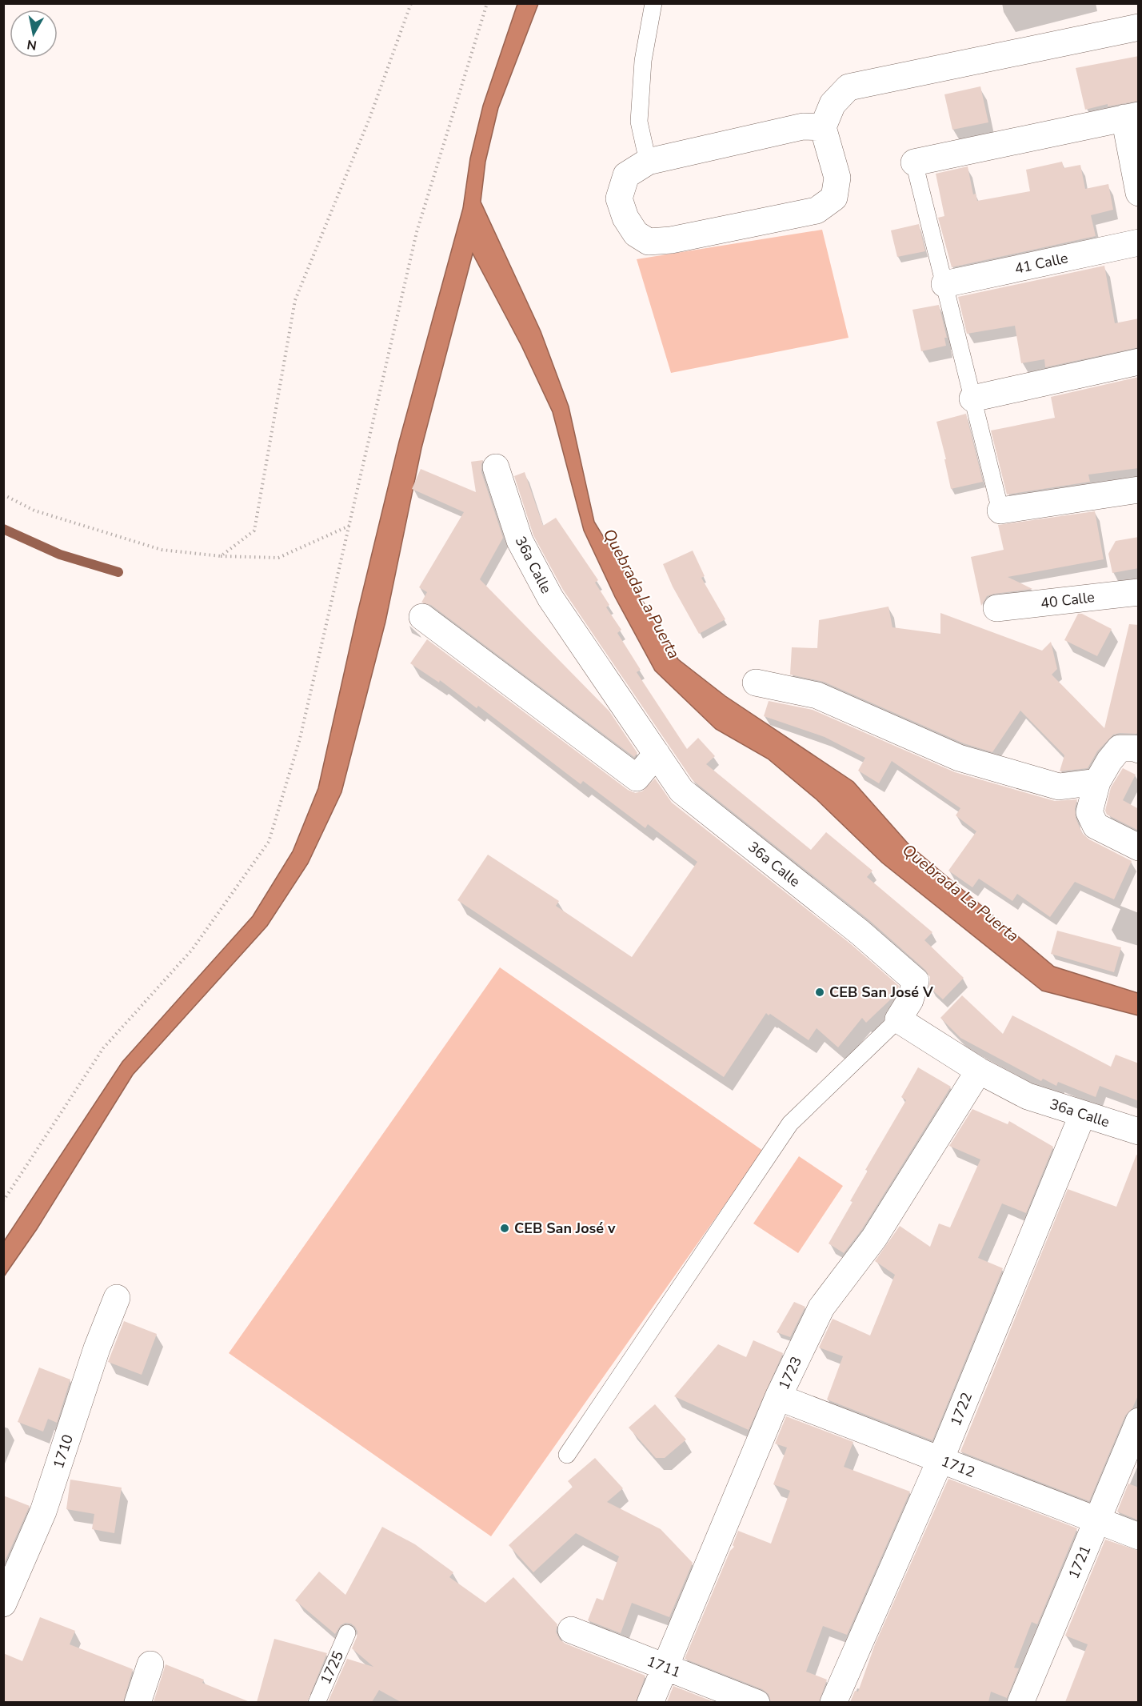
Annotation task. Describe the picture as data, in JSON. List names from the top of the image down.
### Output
{
  "streets": {
    "street": [
      "41 Calle",
      "36a Calle",
      "40 Calle",
      "1723",
      "1722",
      "1710",
      "1712",
      "1721",
      "1711"
    ],
    "lane": ["1725"]
  },
  "crossings": [
    ["36a Calle", "1723"],
    ["36a Calle", "1722"],
    ["1723", "1712"],
    ["1723", "1711"],
    ["1722", "1712"],
    ["1712", "1721"]
  ],
  "water": ["Quebrada La Puerta"],
  "places": ["CEB San José V", "CEB San José v"],
  "north": "bottom"
}
